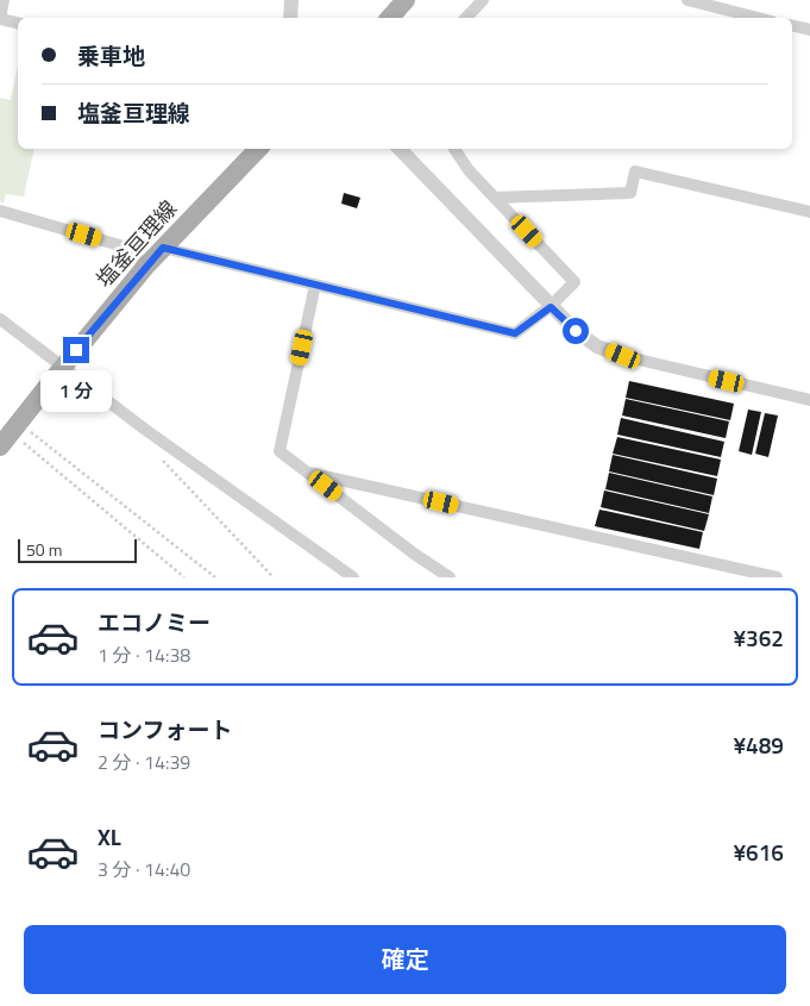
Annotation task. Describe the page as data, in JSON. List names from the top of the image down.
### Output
{
  "streets": {
    "main road": ["塩釜亘理線"]
  },
  "scale_bar": "50 m",
  "page": {
    "banner": ["乗車地", "塩釜亘理線"],
    "bubble": "1 分",
    "scale": "50 m",
    "list": [
      {
        "name": "エコノミー",
        "note": "1 分 · 14:38",
        "value": "¥362"
      },
      {
        "name": "コンフォート",
        "note": "2 分 · 14:39",
        "value": "¥489"
      },
      {
        "name": "XL",
        "note": "3 分 · 14:40",
        "value": "¥616"
      }
    ],
    "buttons": "確定"
  }
}
